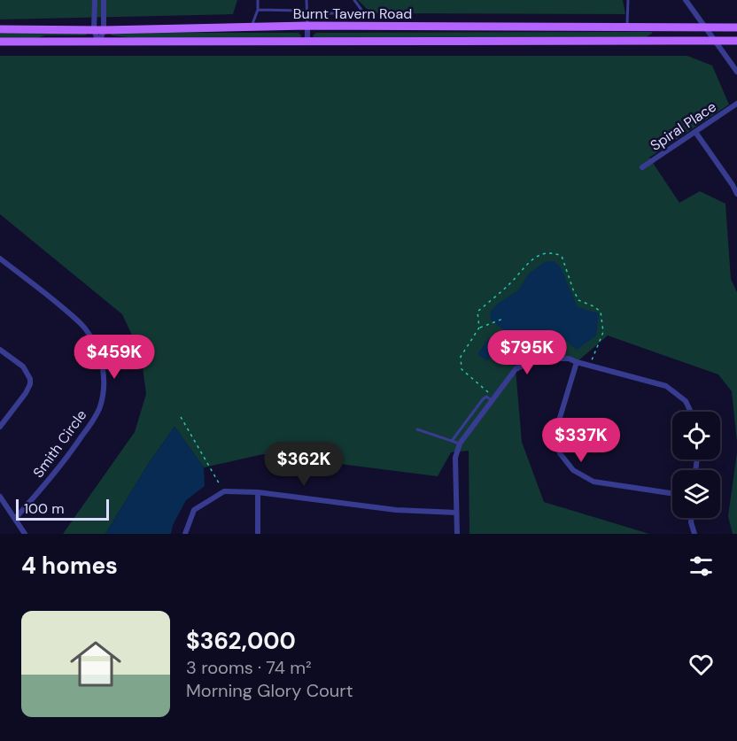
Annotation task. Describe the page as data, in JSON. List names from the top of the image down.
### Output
{
  "streets": {
    "main road": ["Burnt Tavern Road"],
    "street": ["Spiral Place", "Smith Circle"]
  },
  "scale_bar": "100 m",
  "page": {
    "price": [
      "$795K",
      "$459K",
      "$337K",
      "$362K"
    ],
    "scale": "100 m",
    "heading": "4 homes",
    "list": [
      {
        "name": "$362,000",
        "note": "3 rooms · 74 m² · Morning Glory Court"
      }
    ]
  }
}
